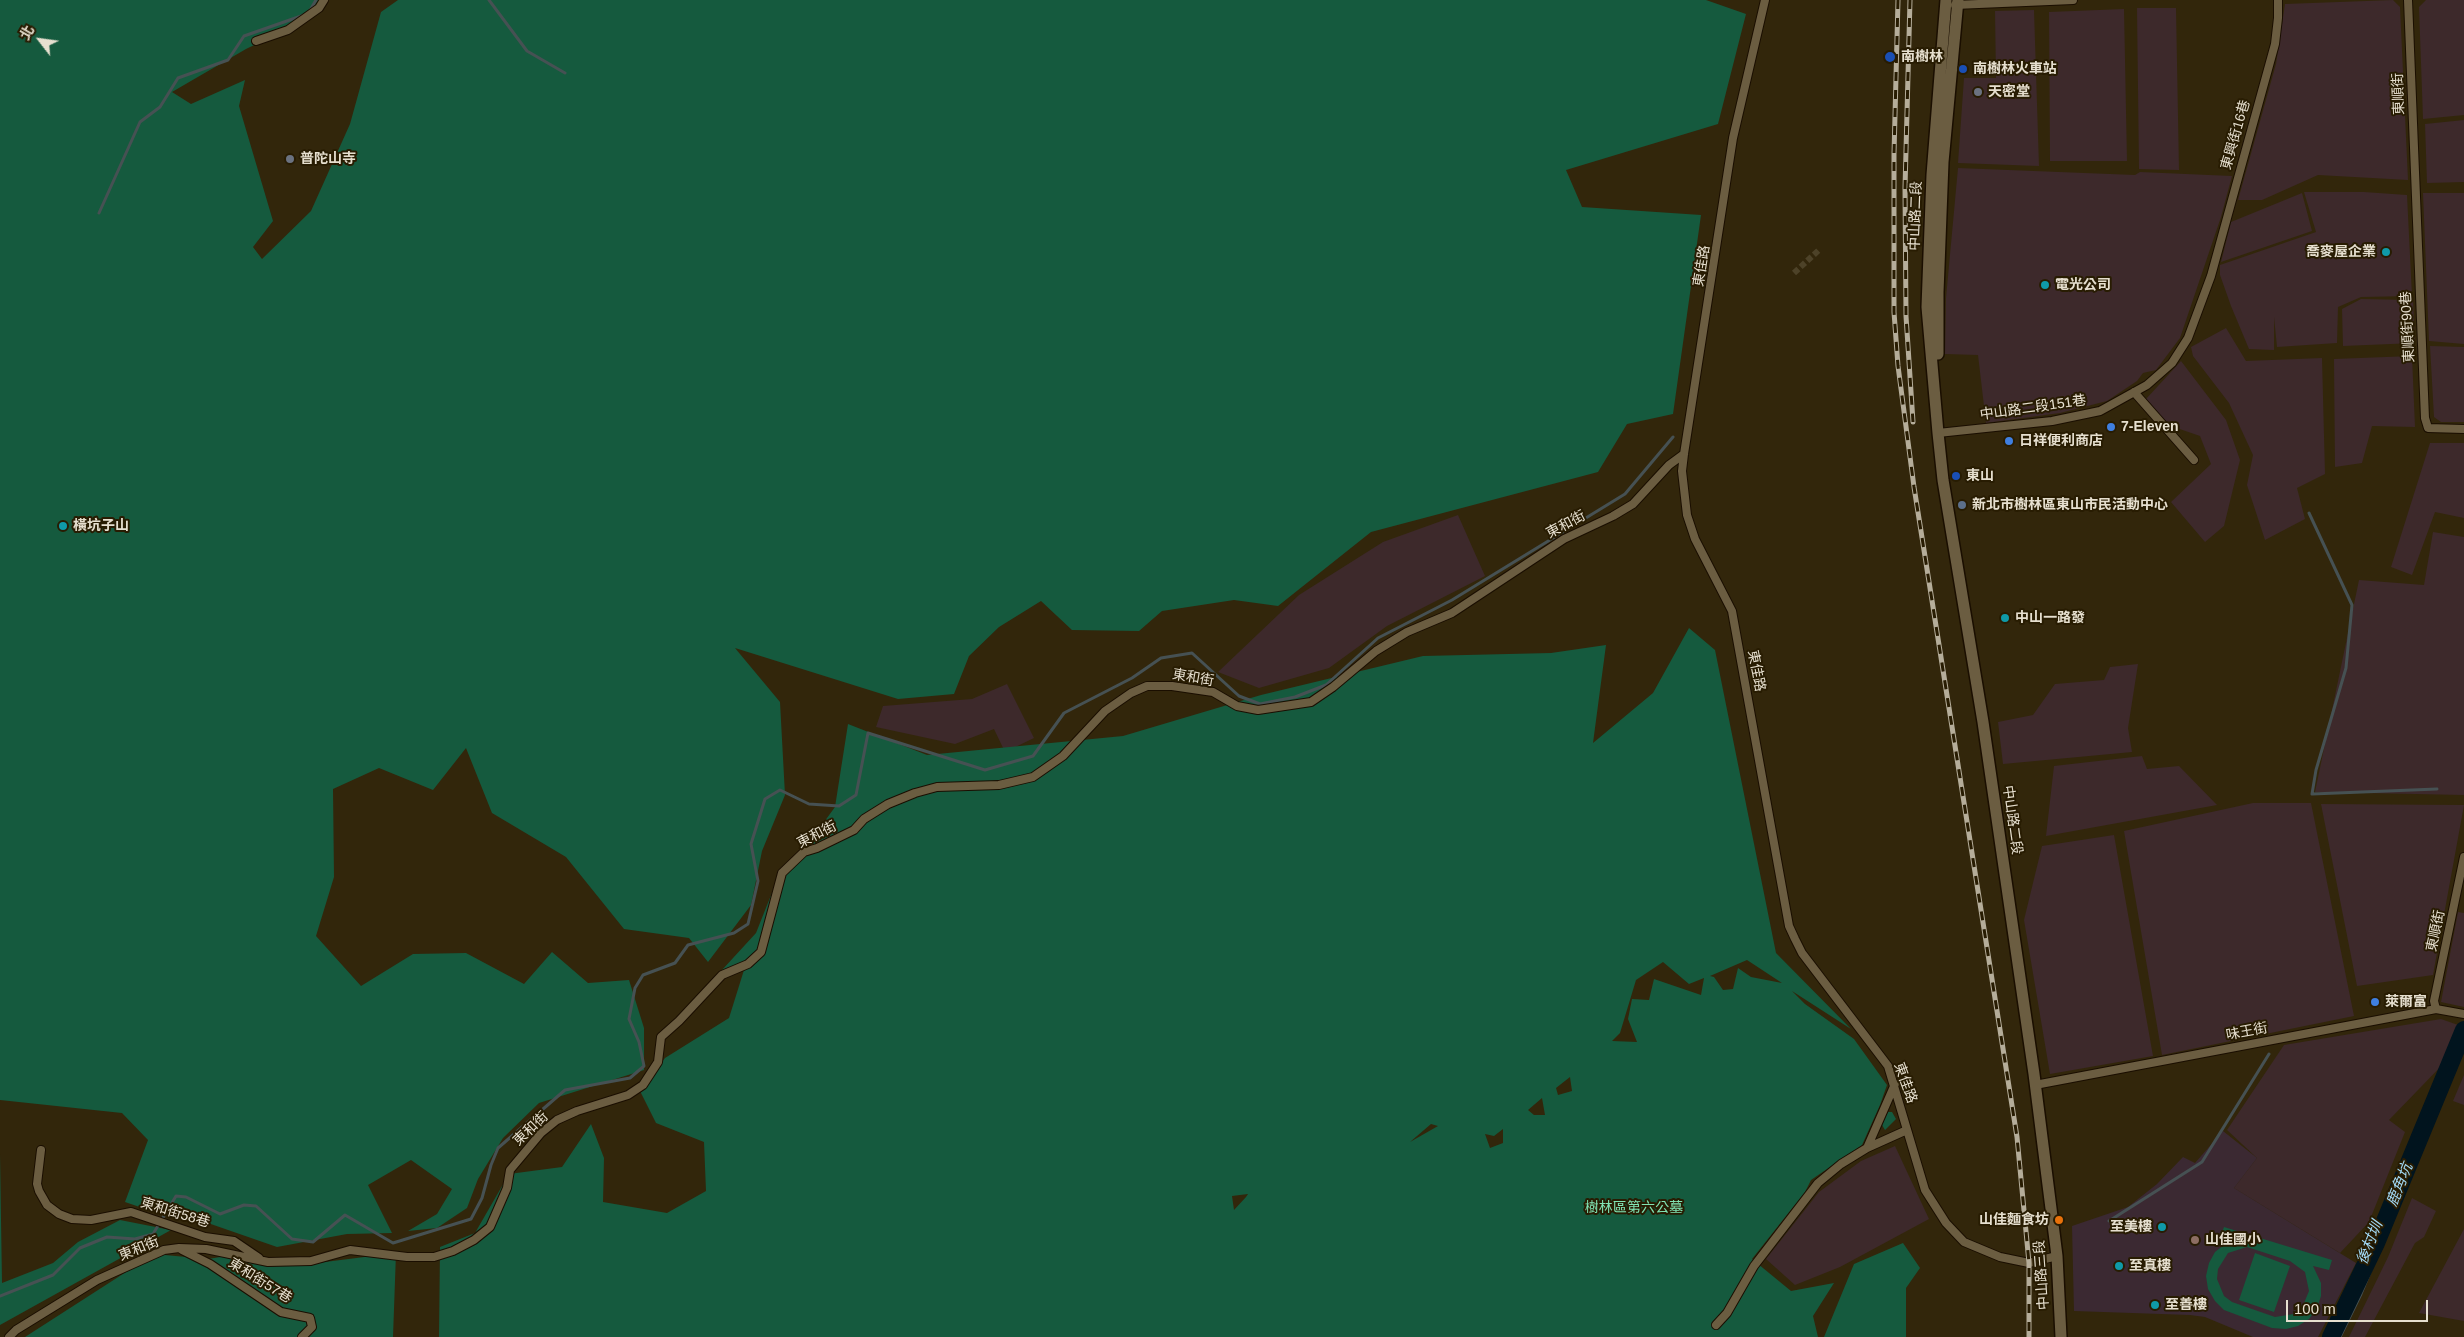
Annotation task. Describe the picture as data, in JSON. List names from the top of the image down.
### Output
{
  "streets": {
    "main road": ["中山路二段", "中山路三段"],
    "street": [
      "東順街",
      "東興街16巷",
      "東佳路",
      "東順街90巷",
      "中山路二段151巷",
      "東和街",
      "味王街",
      "東和街58巷",
      "東和街57巷"
    ]
  },
  "crossings": [
    ["東順街", "東順街90巷"],
    ["東順街", "味王街"],
    ["東興街16巷", "中山路二段151巷"],
    ["中山路二段", "中山路二段151巷"],
    ["中山路二段", "味王街"],
    ["中山路二段", "中山路三段"],
    ["東佳路", "東和街"],
    ["東佳路", "中山路三段"],
    ["東和街", "東和街58巷"],
    ["東和街", "東和街57巷"]
  ],
  "water": ["鹿角坑", "後村圳"],
  "parks": ["樹林區第六公墓"],
  "places": [
    "南樹林",
    "南樹林火車站",
    "天密堂",
    "普陀山寺",
    "喬麥屋企業",
    "電光公司",
    "7-Eleven",
    "日祥便利商店",
    "東山",
    "新北市樹林區東山市民活動中心",
    "橫坑子山",
    "中山一路發",
    "萊爾富",
    "山佳麵食坊",
    "至美樓",
    "山佳國小",
    "至真樓",
    "至善樓"
  ],
  "scale_bar": "100 m",
  "north": "top left"
}
